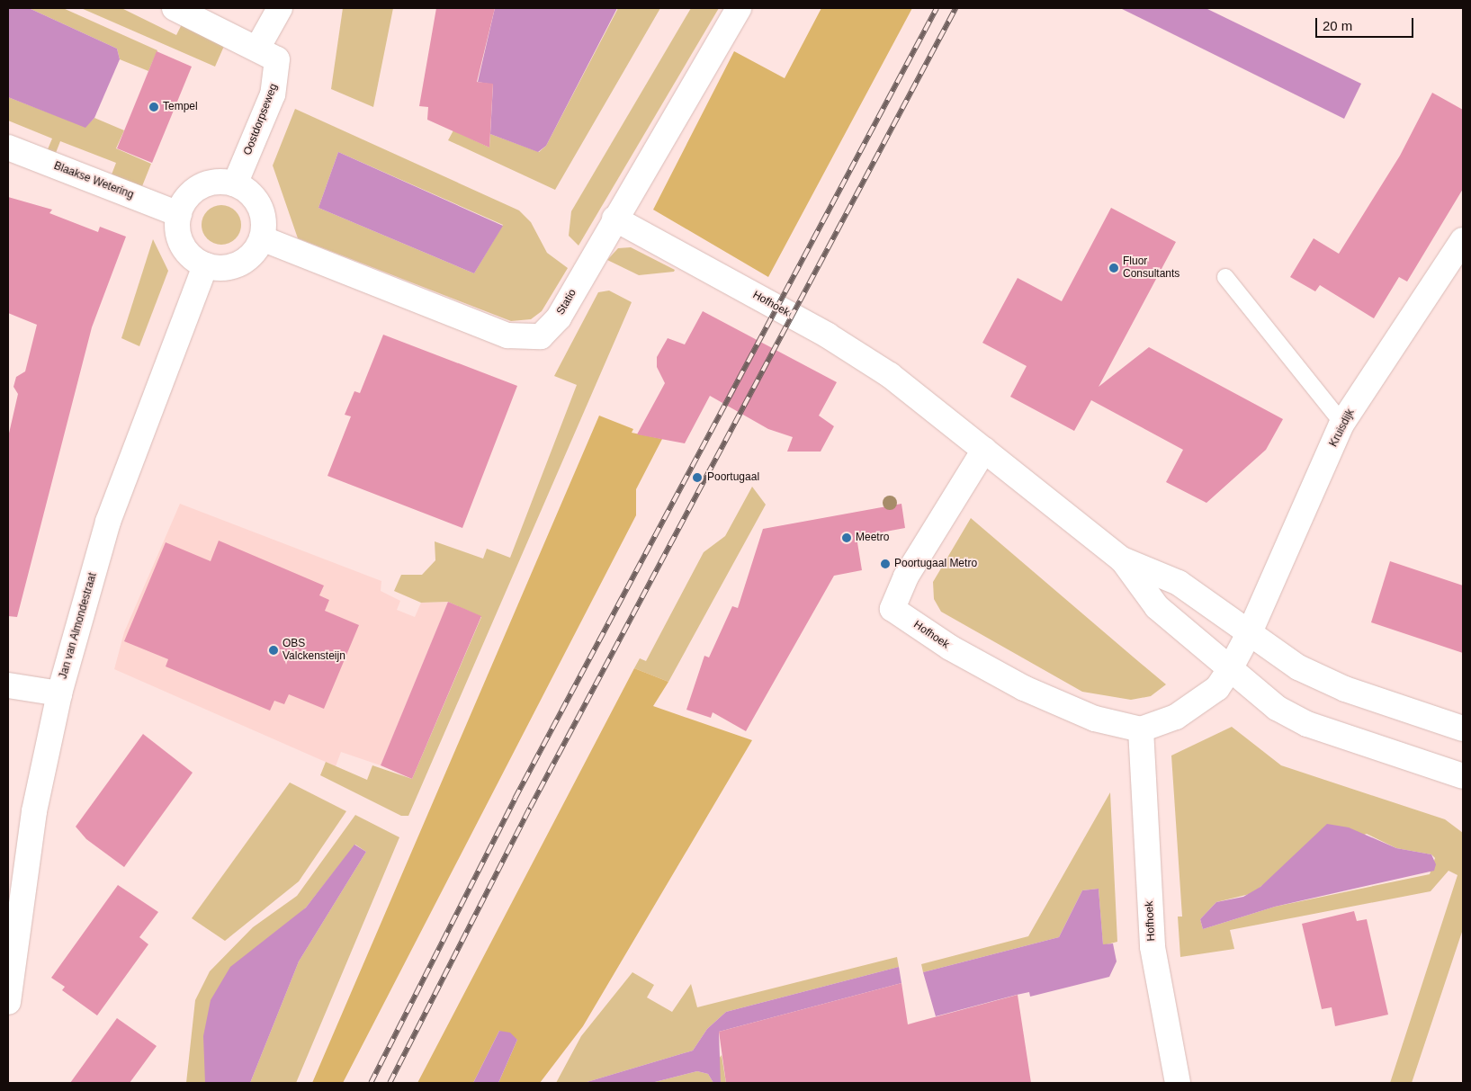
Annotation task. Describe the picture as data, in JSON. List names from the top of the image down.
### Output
{
  "streets": {
    "street": [
      "Oostdorpseweg",
      "Blaakse Wetering",
      "Statio",
      "Hofhoek",
      "Kruisdijk",
      "Jan van Almondestraat"
    ]
  },
  "crossings": [
    ["Oostdorpseweg", "Blaakse Wetering"],
    ["Oostdorpseweg", "Statio"],
    ["Oostdorpseweg", "Jan van Almondestraat"],
    ["Blaakse Wetering", "Statio"],
    ["Blaakse Wetering", "Jan van Almondestraat"],
    ["Statio", "Hofhoek"],
    ["Statio", "Jan van Almondestraat"],
    ["Hofhoek", "Kruisdijk"]
  ],
  "places": [
    "Tempel",
    "Fluor Consultants",
    "Poortugaal",
    "Meetro",
    "Poortugaal Metro",
    "OBS Valckensteijn"
  ],
  "scale_bar": "20 m"
}
